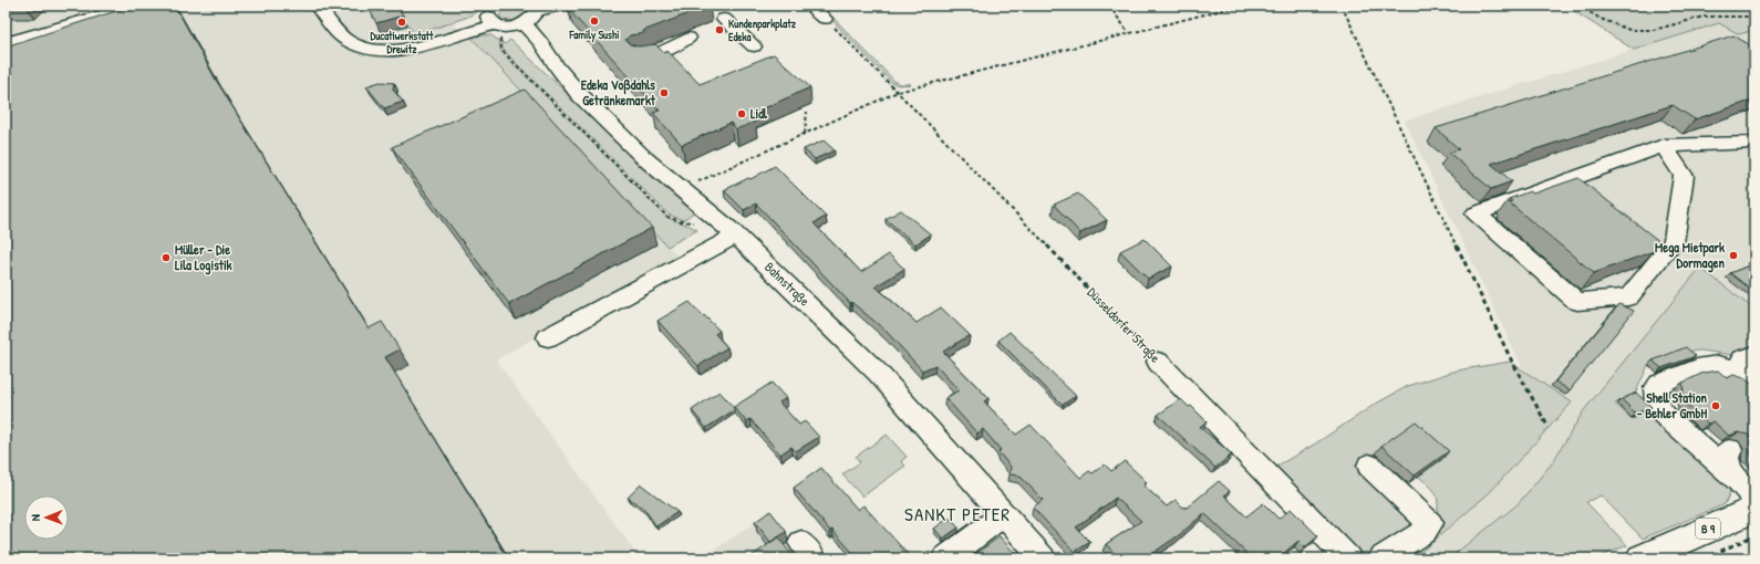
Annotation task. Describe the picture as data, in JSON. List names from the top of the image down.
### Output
{
  "streets": {
    "main road": ["B 9"],
    "street": ["Bahnstraße", "Düsseldorfer Straße"]
  },
  "districts": ["SANKT PETER"],
  "places": [
    "Family Sushi",
    "Ducatiwerkstatt Drewitz",
    "Kundenparkplatz Edeka",
    "Edeka Voßdahls Getränkemarkt",
    "Lidl",
    "Mega Mietpark Dormagen",
    "Müller - Die Lila Logistik",
    "Shell Station - Behler GmbH"
  ],
  "north": "left"
}
